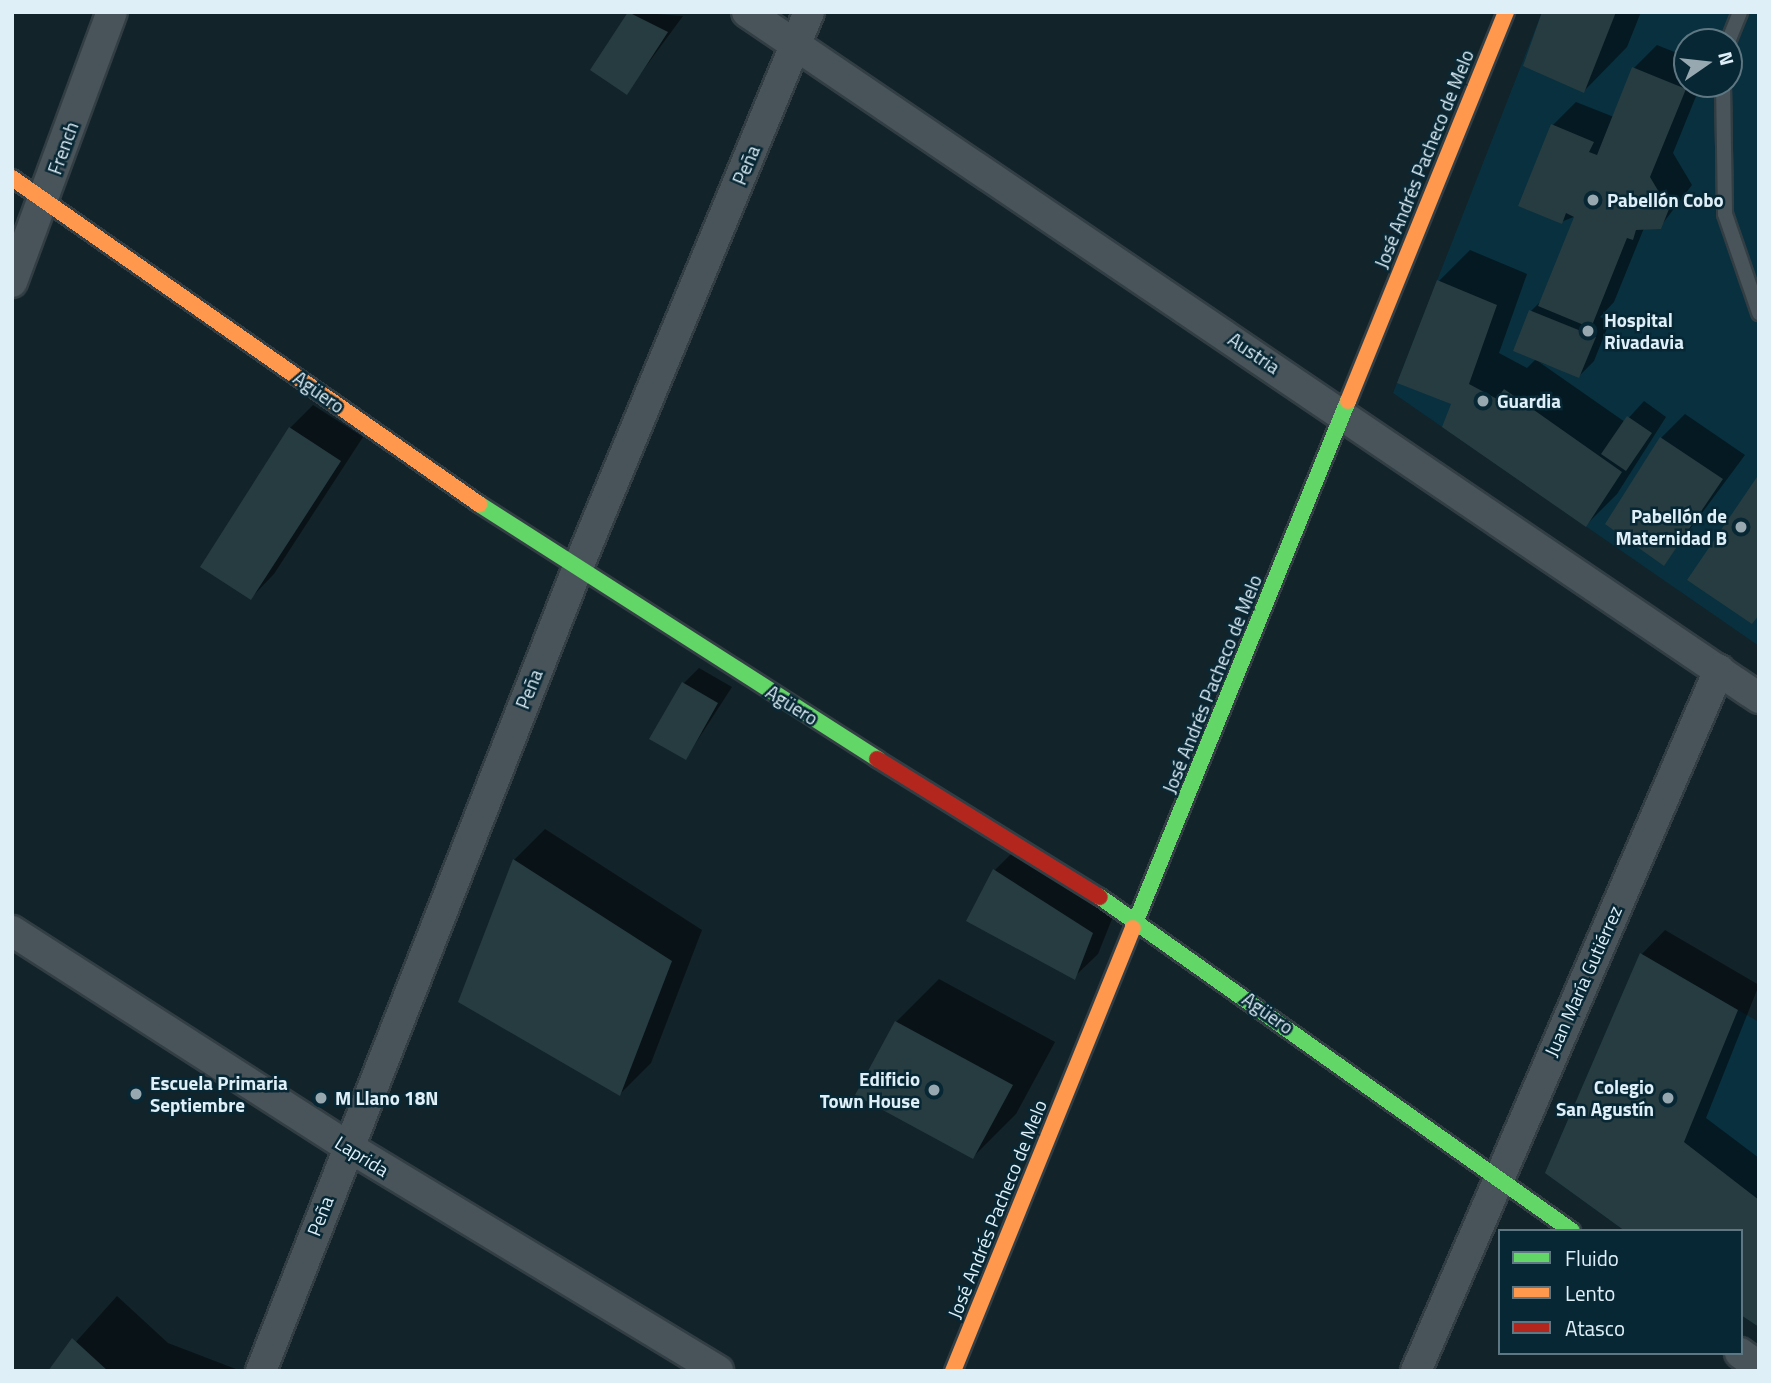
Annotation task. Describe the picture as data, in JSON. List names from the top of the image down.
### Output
{
  "streets": {
    "street": [
      "French",
      "José Andrés Pacheco de Melo",
      "Peña",
      "Austria",
      "Agüero",
      "Juan María Gutiérrez",
      "Laprida"
    ]
  },
  "crossings": [
    ["French", "Agüero"],
    ["José Andrés Pacheco de Melo", "Austria"],
    ["José Andrés Pacheco de Melo", "Agüero"],
    ["Peña", "Austria"],
    ["Peña", "Agüero"],
    ["Peña", "Laprida"],
    ["Austria", "Juan María Gutiérrez"],
    ["Agüero", "Juan María Gutiérrez"]
  ],
  "places": [
    "Pabellón Cobo",
    "Hospital Rivadavia",
    "Guardia",
    "Pabellón de Maternidad B",
    "Edificio Town House",
    "Escuela Primaria Septiembre",
    "M Llano 18N",
    "Colegio San Agustín"
  ],
  "legend": ["Fluido", "Lento", "Atasco"],
  "north": "right"
}
